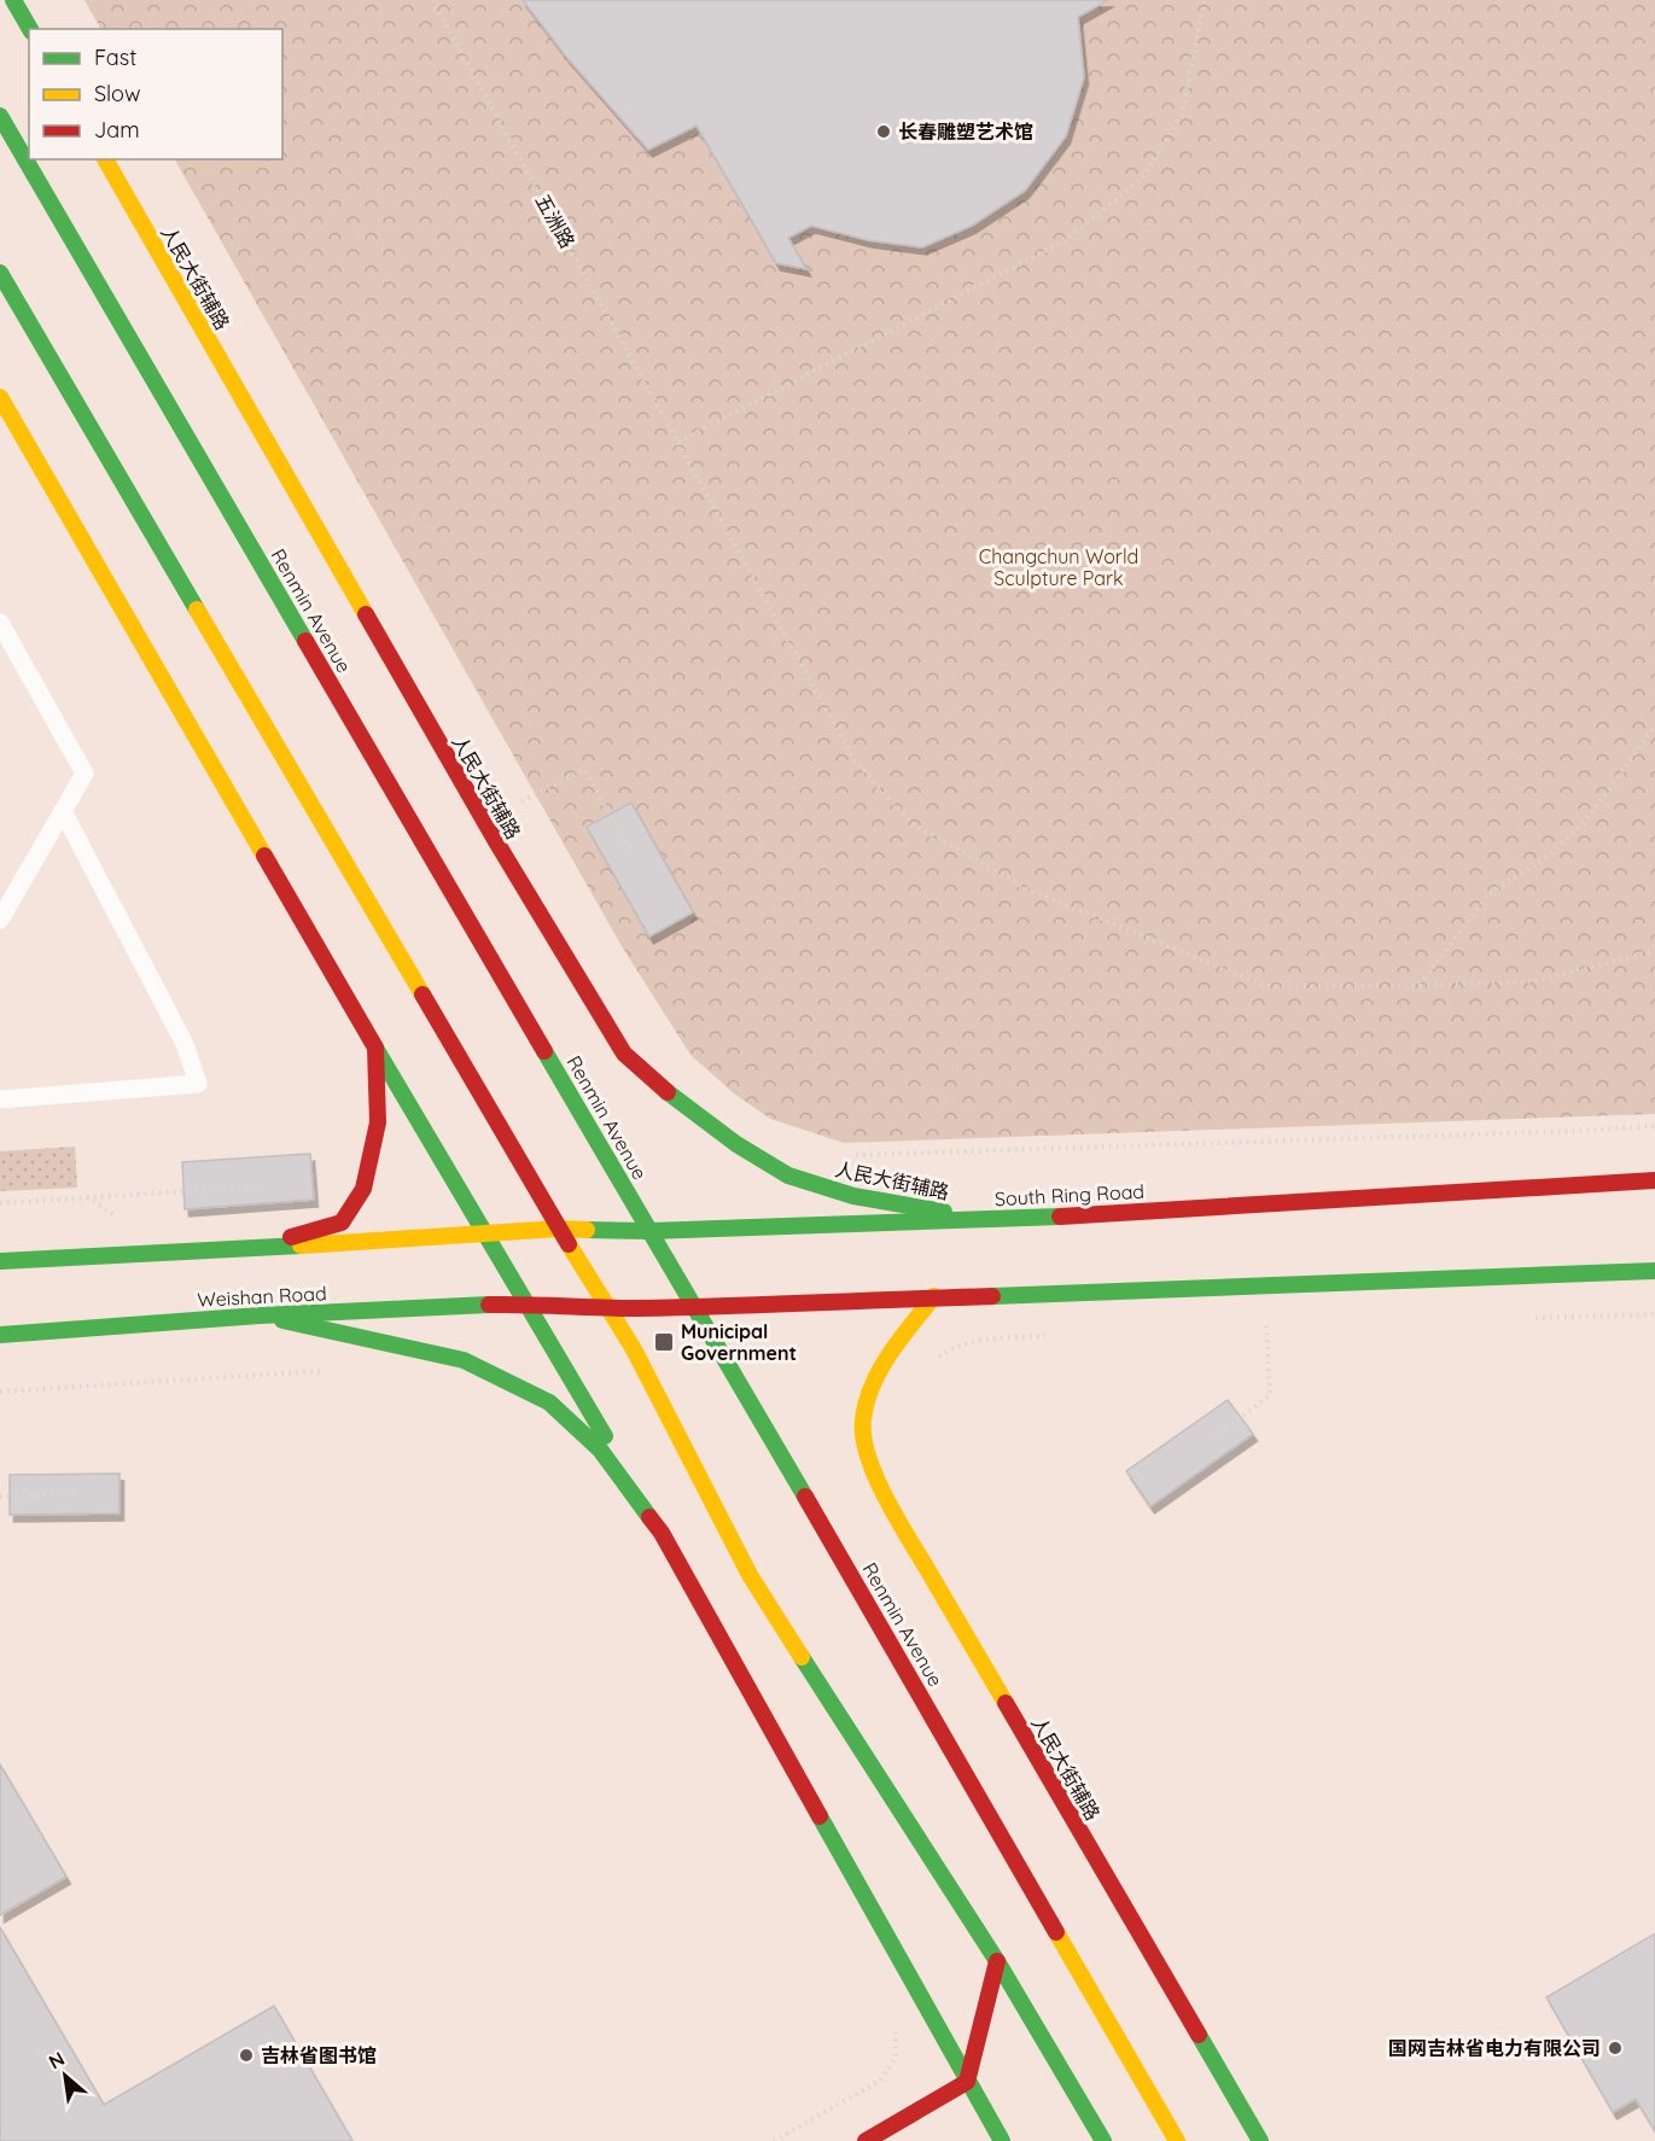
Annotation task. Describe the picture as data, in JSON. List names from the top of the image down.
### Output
{
  "streets": {
    "main road": [
      "人民大街辅路",
      "Renmin Avenue",
      "South Ring Road",
      "Weishan Road"
    ],
    "path": ["五洲路"]
  },
  "crossings": [
    ["人民大街辅路", "South Ring Road"],
    ["Renmin Avenue", "South Ring Road"]
  ],
  "parks": ["Changchun World Sculpture Park"],
  "places": {
    "other": ["长春雕塑艺术馆", "国网吉林省电力有限公司", "吉林省图书馆"],
    "transit": ["Municipal Government"]
  },
  "legend": ["Fast", "Slow", "Jam"],
  "north": "top left"
}
